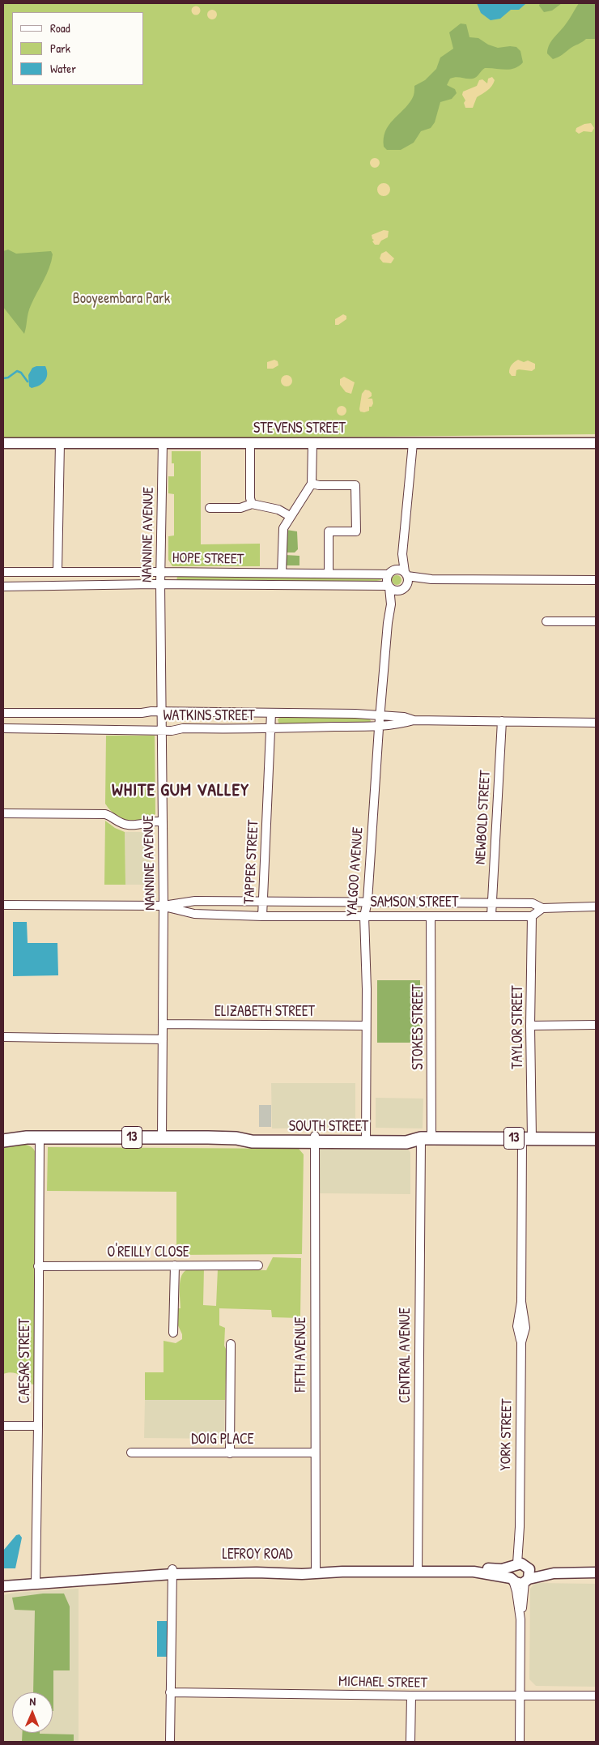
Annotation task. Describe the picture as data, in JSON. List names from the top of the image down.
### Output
{
  "streets": {
    "main road": ["SOUTH STREET", "13"],
    "street": [
      "STEVENS STREET",
      "NANNINE AVENUE",
      "HOPE STREET",
      "WATKINS STREET",
      "NEWBOLD STREET",
      "TAPPER STREET",
      "YALGOO AVENUE",
      "SAMSON STREET",
      "ELIZABETH STREET",
      "STOKES STREET",
      "TAYLOR STREET",
      "O'REILLY CLOSE",
      "FIFTH AVENUE",
      "CENTRAL AVENUE",
      "CAESAR STREET",
      "YORK STREET",
      "DOIG PLACE",
      "LEFROY ROAD",
      "MICHAEL STREET"
    ]
  },
  "crossings": [
    ["STEVENS STREET", "NANNINE AVENUE"],
    ["NANNINE AVENUE", "HOPE STREET"],
    ["NANNINE AVENUE", "WATKINS STREET"],
    ["NANNINE AVENUE", "SAMSON STREET"],
    ["NANNINE AVENUE", "ELIZABETH STREET"],
    ["NANNINE AVENUE", "SOUTH STREET"],
    ["HOPE STREET", "YALGOO AVENUE"],
    ["WATKINS STREET", "NEWBOLD STREET"],
    ["WATKINS STREET", "TAPPER STREET"],
    ["WATKINS STREET", "YALGOO AVENUE"],
    ["NEWBOLD STREET", "SAMSON STREET"],
    ["TAPPER STREET", "SAMSON STREET"],
    ["YALGOO AVENUE", "SAMSON STREET"],
    ["YALGOO AVENUE", "ELIZABETH STREET"],
    ["YALGOO AVENUE", "SOUTH STREET"],
    ["SAMSON STREET", "STOKES STREET"],
    ["SAMSON STREET", "TAYLOR STREET"],
    ["STOKES STREET", "SOUTH STREET"],
    ["STOKES STREET", "CENTRAL AVENUE"],
    ["TAYLOR STREET", "SOUTH STREET"],
    ["TAYLOR STREET", "YORK STREET"],
    ["SOUTH STREET", "FIFTH AVENUE"],
    ["SOUTH STREET", "CENTRAL AVENUE"],
    ["SOUTH STREET", "CAESAR STREET"],
    ["SOUTH STREET", "YORK STREET"],
    ["O'REILLY CLOSE", "CAESAR STREET"],
    ["FIFTH AVENUE", "DOIG PLACE"],
    ["FIFTH AVENUE", "LEFROY ROAD"],
    ["CENTRAL AVENUE", "LEFROY ROAD"],
    ["CAESAR STREET", "LEFROY ROAD"],
    ["YORK STREET", "LEFROY ROAD"],
    ["YORK STREET", "MICHAEL STREET"]
  ],
  "districts": ["WHITE GUM VALLEY"],
  "parks": ["Booyeembara Park"],
  "legend": ["Road", "Park", "Water"],
  "north": "top"
}
